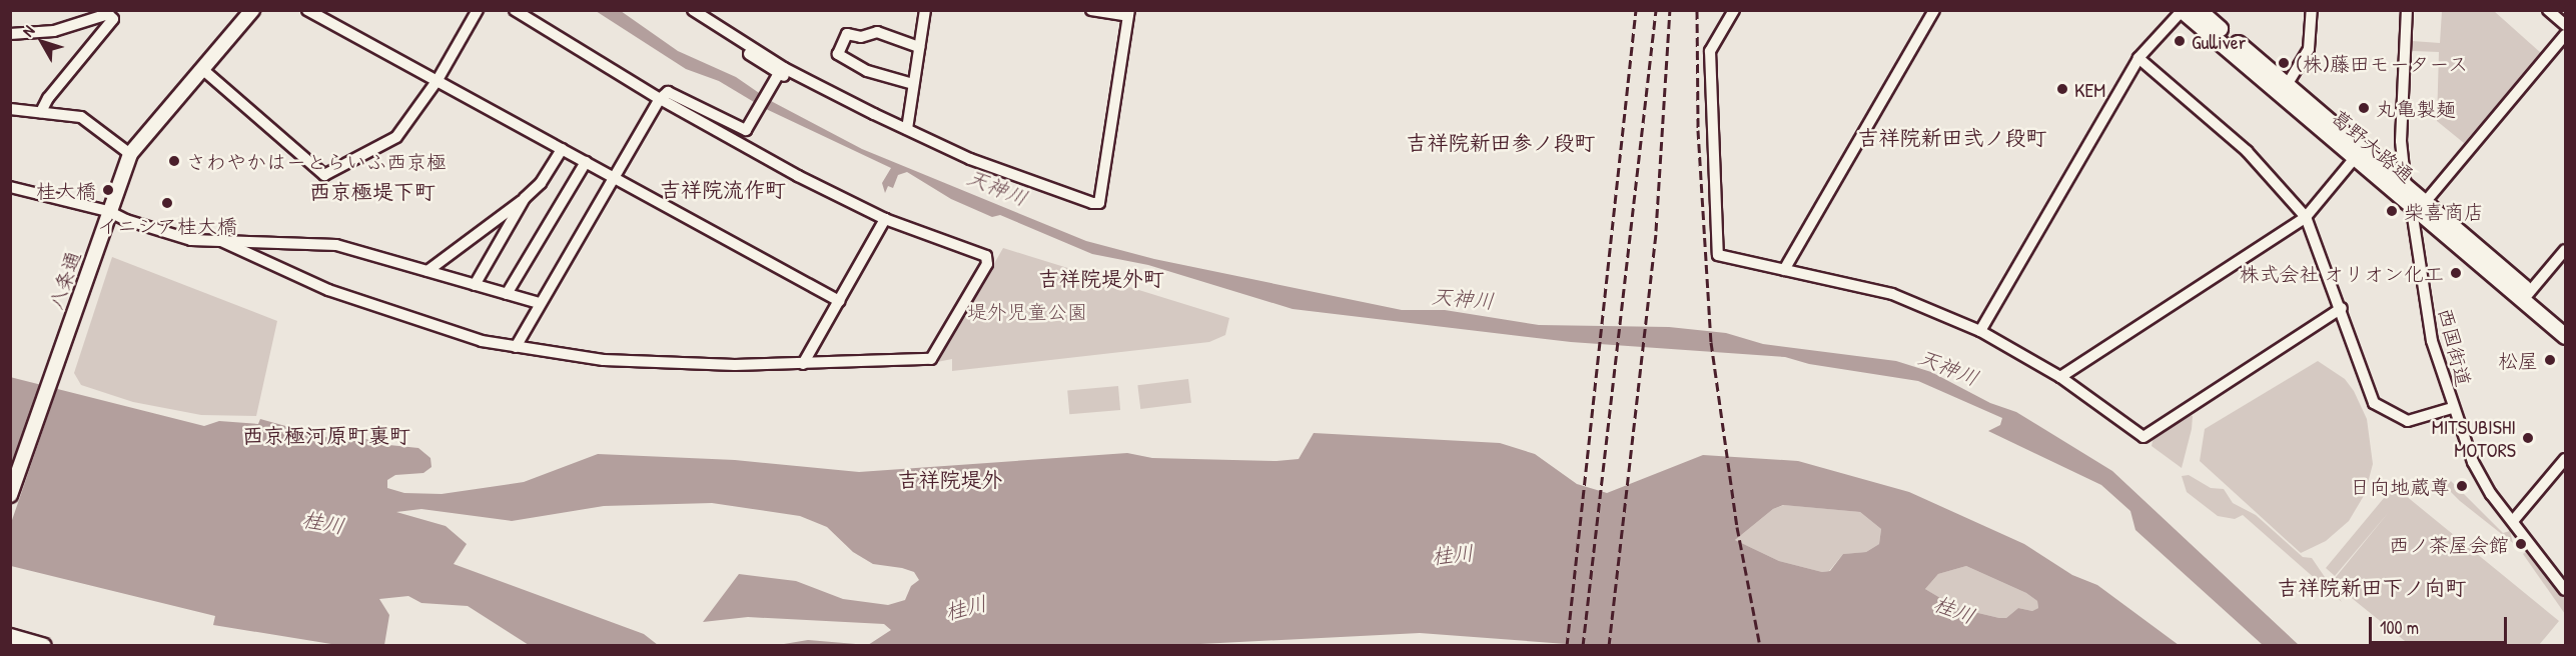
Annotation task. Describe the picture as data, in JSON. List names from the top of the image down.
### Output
{
  "streets": {
    "highway": ["葛野大路通"],
    "main road": ["八条通"],
    "street": ["西国街道"]
  },
  "crossings": [
    ["葛野大路通", "西国街道"]
  ],
  "districts": [
    "吉祥院新田弐ノ段町",
    "吉祥院新田参ノ段町",
    "吉祥院流作町",
    "西京極堤下町",
    "吉祥院堤外町",
    "西京極河原町裏町",
    "吉祥院堤外",
    "吉祥院新田下ノ向町"
  ],
  "water": ["天神川", "桂川"],
  "parks": ["堤外児童公園"],
  "places": [
    "Gulliver",
    "(株)藤田モータース",
    "KEM",
    "丸亀製麺",
    "さわやかはーとらいふ西京極",
    "桂大橋",
    "イニシア桂大橋",
    "柴喜商店",
    "株式会社 オリオン化工",
    "松屋",
    "MITSUBISHI MOTORS",
    "日向地蔵尊",
    "西ノ茶屋会館"
  ],
  "scale_bar": "100 m",
  "north": "top left"
}
